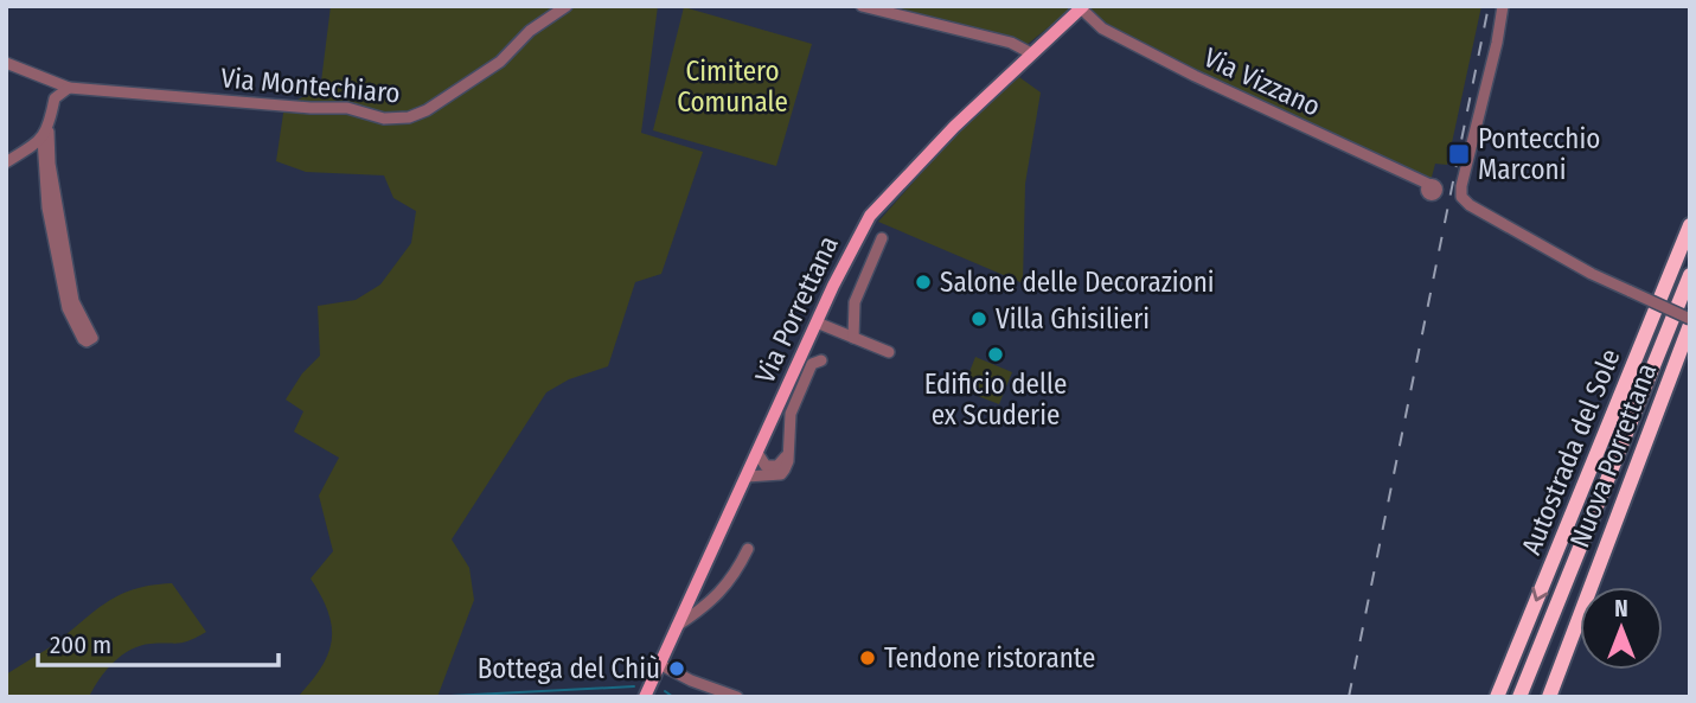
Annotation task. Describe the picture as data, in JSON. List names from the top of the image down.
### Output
{
  "streets": {
    "highway": ["Autostrada del Sole", "Nuova Porrettana"],
    "main road": ["Via Porrettana"],
    "street": ["Via Vizzano", "Via Montechiaro"]
  },
  "crossings": [
    ["Via Vizzano", "Via Porrettana"]
  ],
  "parks": ["Cimitero Comunale"],
  "places": {
    "transit": ["Pontecchio Marconi"],
    "other": [
      "Salone delle Decorazioni",
      "Villa Ghisilieri",
      "Edificio delle ex Scuderie",
      "Tendone ristorante",
      "Bottega del Chiù"
    ]
  },
  "scale_bar": "200 m",
  "north": "top"
}
